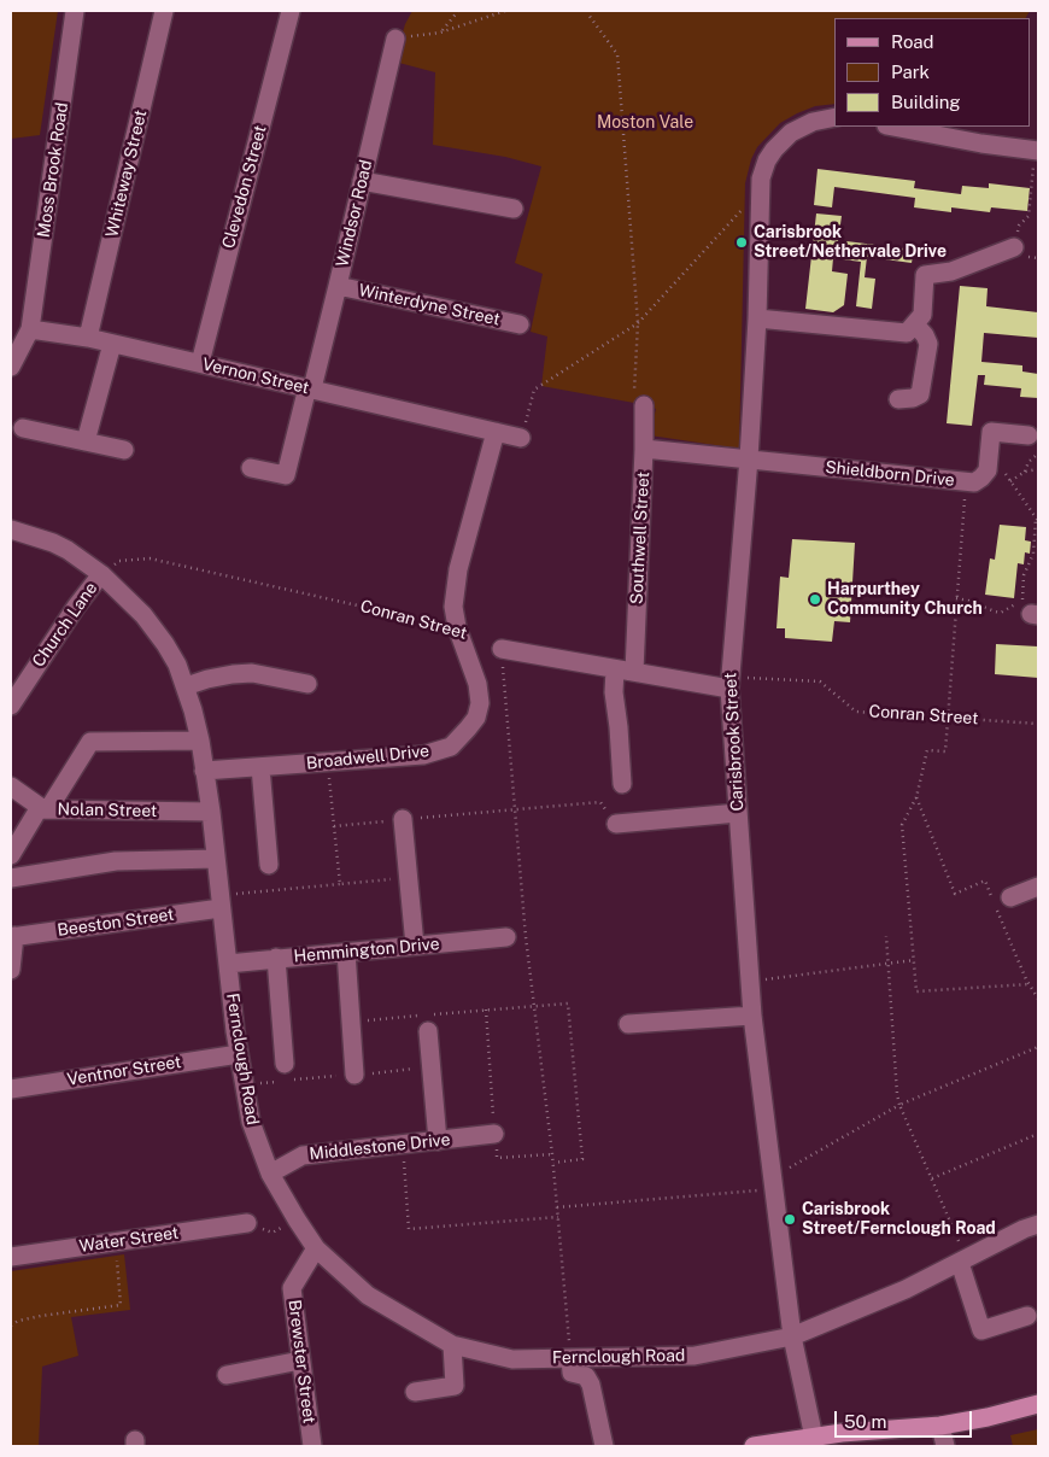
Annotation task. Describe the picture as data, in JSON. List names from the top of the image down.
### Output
{
  "streets": {
    "street": [
      "Moss Brook Road",
      "Whiteway Street",
      "Clevedon Street",
      "Windsor Road",
      "Winterdyne Street",
      "Vernon Street",
      "Shieldborn Drive",
      "Southwell Street",
      "Church Lane",
      "Carisbrook Street",
      "Broadwell Drive",
      "Nolan Street",
      "Beeston Street",
      "Hemmington Drive",
      "Fernclough Road",
      "Ventnor Street",
      "Middlestone Drive",
      "Water Street",
      "Brewster Street"
    ],
    "path": ["Conran Street"]
  },
  "crossings": [
    ["Moss Brook Road", "Vernon Street"],
    ["Whiteway Street", "Vernon Street"],
    ["Clevedon Street", "Vernon Street"],
    ["Windsor Road", "Winterdyne Street"],
    ["Windsor Road", "Vernon Street"],
    ["Vernon Street", "Broadwell Drive"],
    ["Shieldborn Drive", "Southwell Street"],
    ["Shieldborn Drive", "Carisbrook Street"],
    ["Conran Street", "Church Lane"],
    ["Conran Street", "Broadwell Drive"],
    ["Conran Street", "Fernclough Road"],
    ["Church Lane", "Fernclough Road"],
    ["Carisbrook Street", "Fernclough Road"],
    ["Broadwell Drive", "Fernclough Road"],
    ["Nolan Street", "Fernclough Road"],
    ["Beeston Street", "Fernclough Road"],
    ["Hemmington Drive", "Fernclough Road"],
    ["Fernclough Road", "Ventnor Street"],
    ["Fernclough Road", "Middlestone Drive"],
    ["Fernclough Road", "Brewster Street"]
  ],
  "parks": ["Moston Vale"],
  "places": ["Carisbrook Street/Nethervale Drive", "Harpurthey Community Church", "Carisbrook Street/Fernclough Road"],
  "legend": ["Road", "Park", "Building"],
  "scale_bar": "50 m"
}
